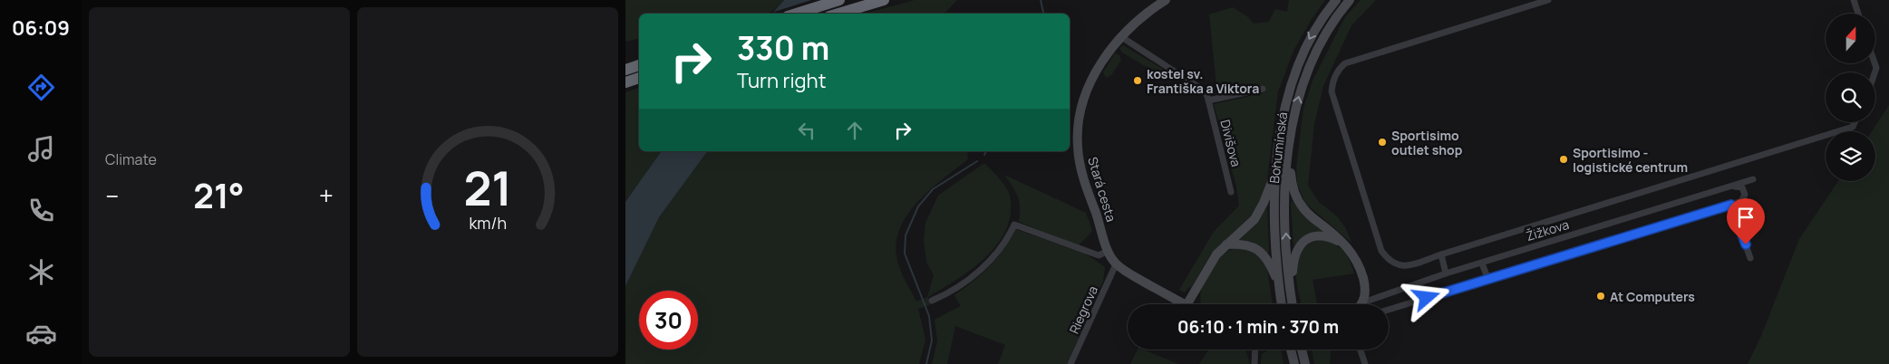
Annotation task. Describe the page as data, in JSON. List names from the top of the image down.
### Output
{
  "streets": {
    "main road": ["Bohumínská", "Stará cesta"],
    "street": ["Divišova", "Žižkova", "Riegrova"]
  },
  "crossings": [
    ["Divišova", "Stará cesta"],
    ["Stará cesta", "Riegrova"]
  ],
  "places": [
    "kostel sv. Františka a Viktora",
    "Sportisimo outlet shop",
    "Sportisimo - logistické centrum",
    "At Computers"
  ],
  "north": "top",
  "page": {
    "tabs": "06:09",
    "tile": "Climate",
    "turn": ["330 m", "Turn right"],
    "heat": ["−", "21°", "+"],
    "limit": "30",
    "trip": "06:10 · 1 min · 370 m",
    "gauge": ["21", "km/h"]
  }
}
